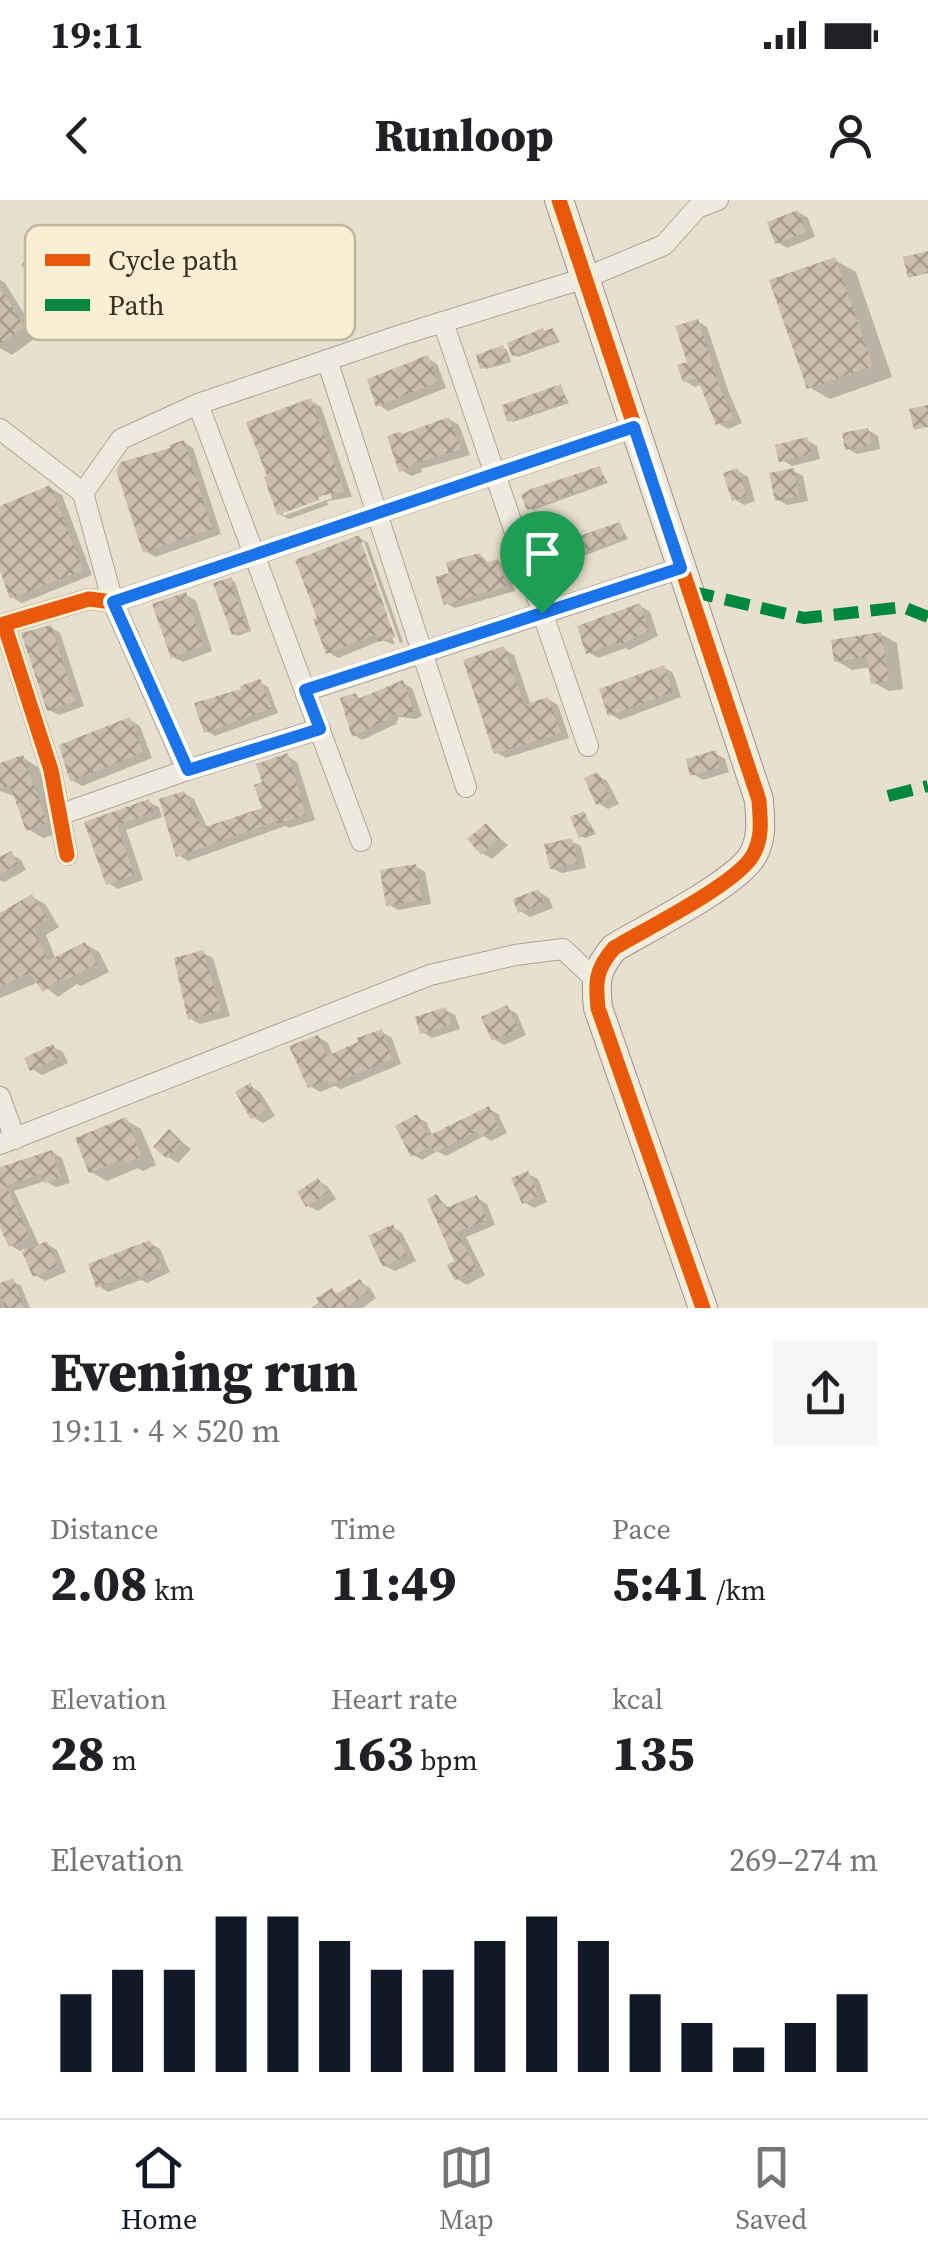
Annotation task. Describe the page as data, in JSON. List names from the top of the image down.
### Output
{
  "legend": ["Cycle path", "Path"],
  "page": {
    "status": "19:11",
    "header": "Runloop",
    "heading": ["Evening run", "19:11 · 4 × 520 m"],
    "stats": [
      ["Distance", "2.08 km"],
      ["Time", "11:49"],
      ["Pace", "5:41 /km"],
      ["Elevation", "28 m"],
      ["Heart rate", "163 bpm"],
      ["kcal", "135"]
    ],
    "chart": ["Elevation", "269–274 m"],
    "tabs": ["Home", "Map", "Saved"]
  }
}
